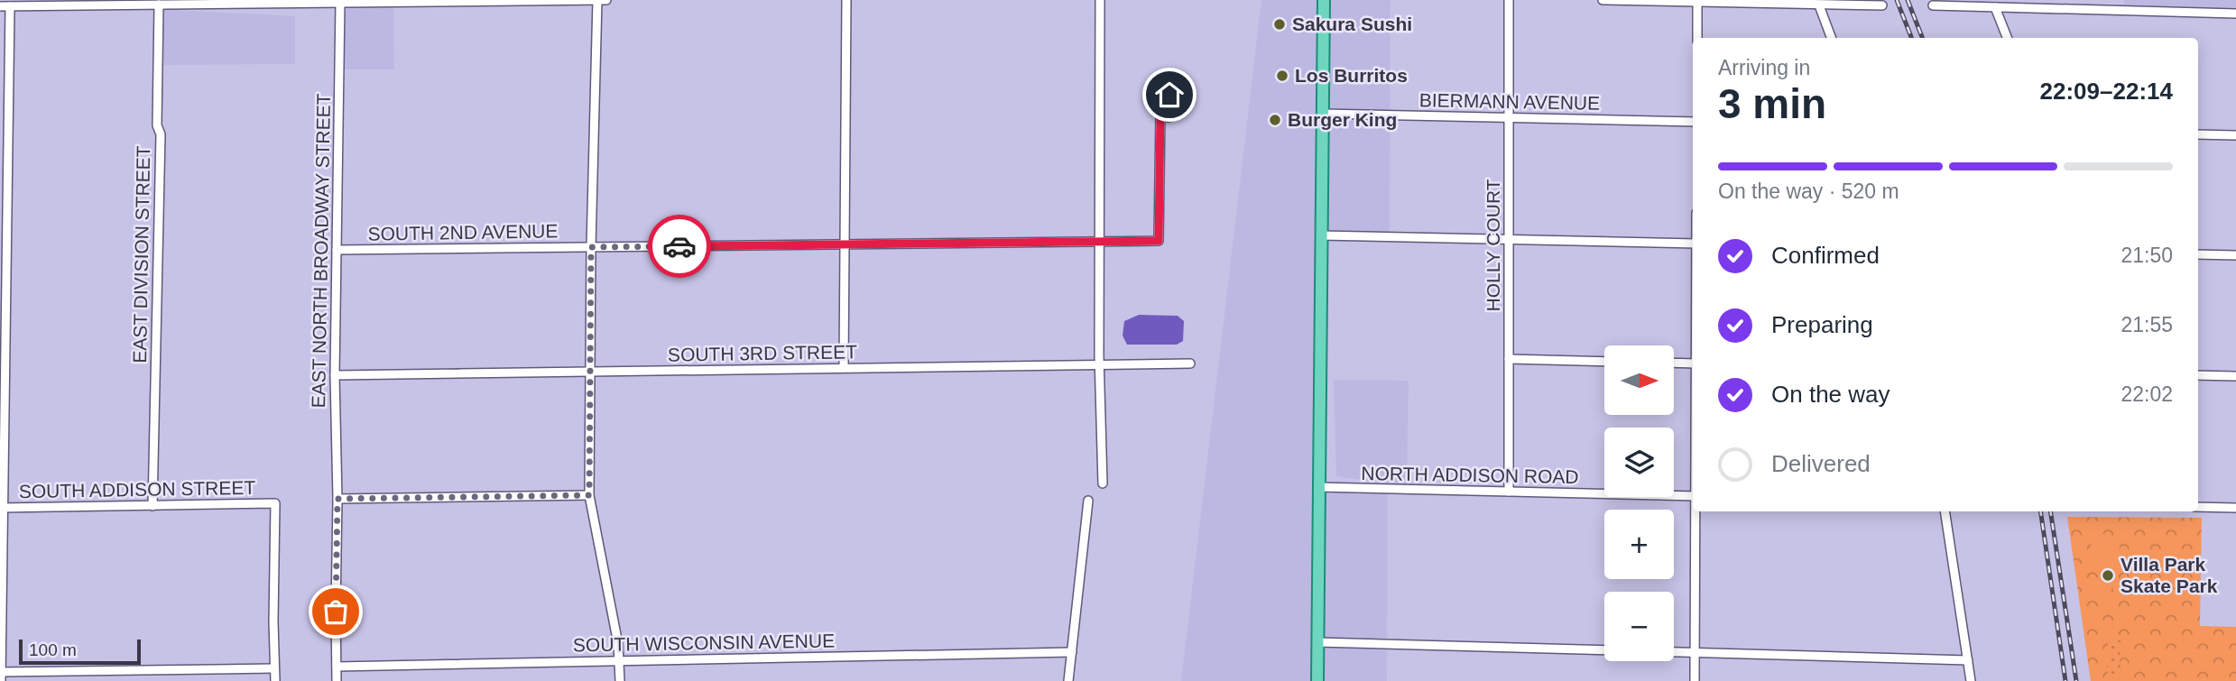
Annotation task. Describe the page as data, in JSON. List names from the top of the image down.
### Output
{
  "streets": {
    "street": [
      "BIERMANN AVENUE",
      "SOUTH 2ND AVENUE",
      "HOLLY COURT",
      "EAST NORTH BROADWAY STREET",
      "EAST DIVISION STREET",
      "SOUTH 3RD STREET",
      "NORTH ADDISON ROAD",
      "SOUTH ADDISON STREET",
      "SOUTH WISCONSIN AVENUE"
    ]
  },
  "crossings": [
    ["BIERMANN AVENUE", "HOLLY COURT"],
    ["SOUTH 2ND AVENUE", "EAST NORTH BROADWAY STREET"],
    ["HOLLY COURT", "NORTH ADDISON ROAD"],
    ["EAST NORTH BROADWAY STREET", "SOUTH 3RD STREET"],
    ["EAST NORTH BROADWAY STREET", "SOUTH WISCONSIN AVENUE"],
    ["EAST DIVISION STREET", "SOUTH ADDISON STREET"]
  ],
  "places": [
    "Sakura Sushi",
    "Los Burritos",
    "Burger King",
    "Villa Park Skate Park"
  ],
  "scale_bar": "100 m",
  "north": "right",
  "page": {
    "heading": ["3 min", "Arriving in", "22:09–22:14"],
    "bar": "On the way · 520 m",
    "list": [
      ["Confirmed", "21:50"],
      ["Preparing", "21:55"],
      ["On the way", "22:02"],
      "Delivered"
    ],
    "map_buttons": ["+", "−"],
    "scale": "100 m"
  }
}
